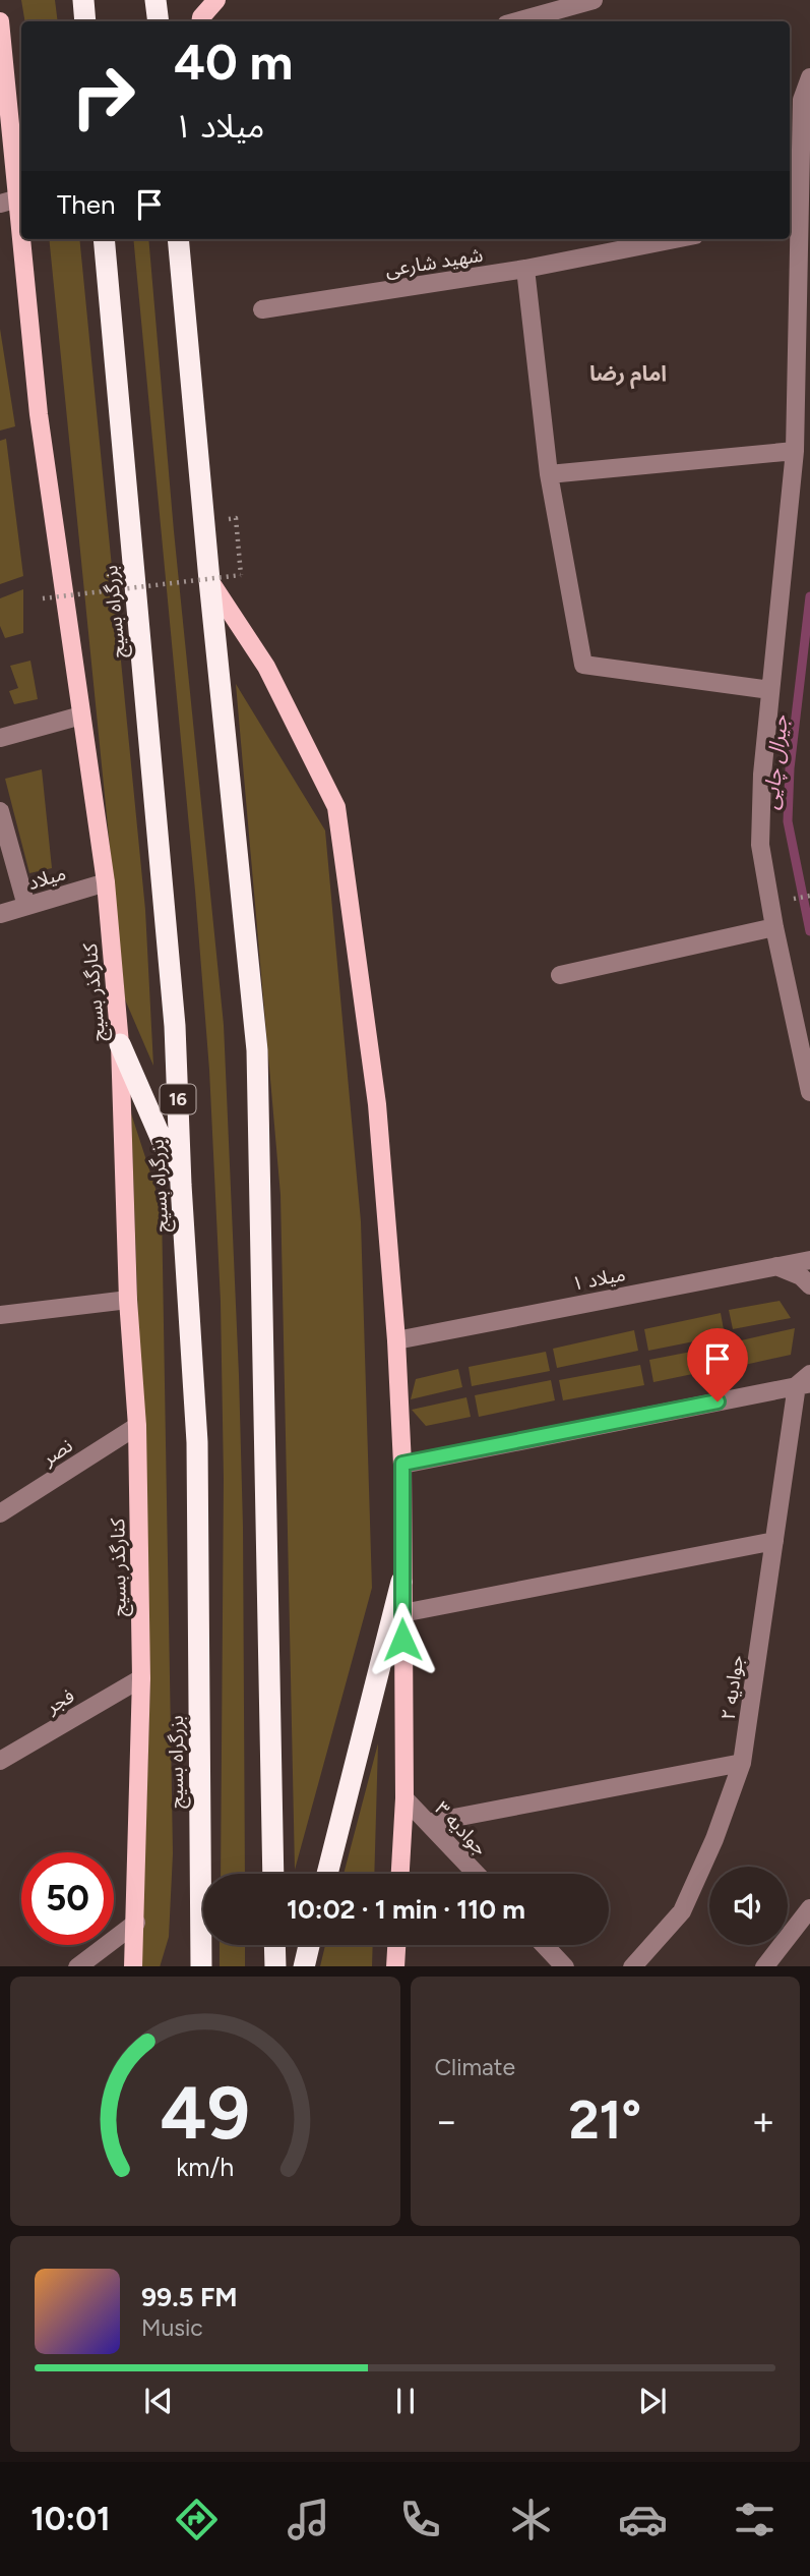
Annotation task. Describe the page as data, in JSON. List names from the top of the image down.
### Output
{
  "streets": {
    "highway": ["بزرگراه بسیج", "16"],
    "main road": ["کنارگذر بسیج"],
    "street": [
      "شهید شارعی",
      "میلاد",
      "میلاد ۱",
      "نصر",
      "جوادیه ۲",
      "فجر",
      "جوادیه ۳"
    ]
  },
  "crossings": [
    ["میلاد", "کنارگذر بسیج"],
    ["کنارگذر بسیج", "نصر"],
    ["کنارگذر بسیج", "فجر"]
  ],
  "districts": ["امام رضا"],
  "water": ["جیرال چایی"],
  "page": {
    "turn": ["40 m", "میلاد ۱"],
    "then": "Then",
    "limit": "50",
    "trip": "10:02 · 1 min · 110 m",
    "tile": "Climate",
    "heat": ["−", "21°", "+"],
    "song": ["99.5 FM", "Music"],
    "tabs": "10:01",
    "gauge": ["49", "km/h"]
  }
}
